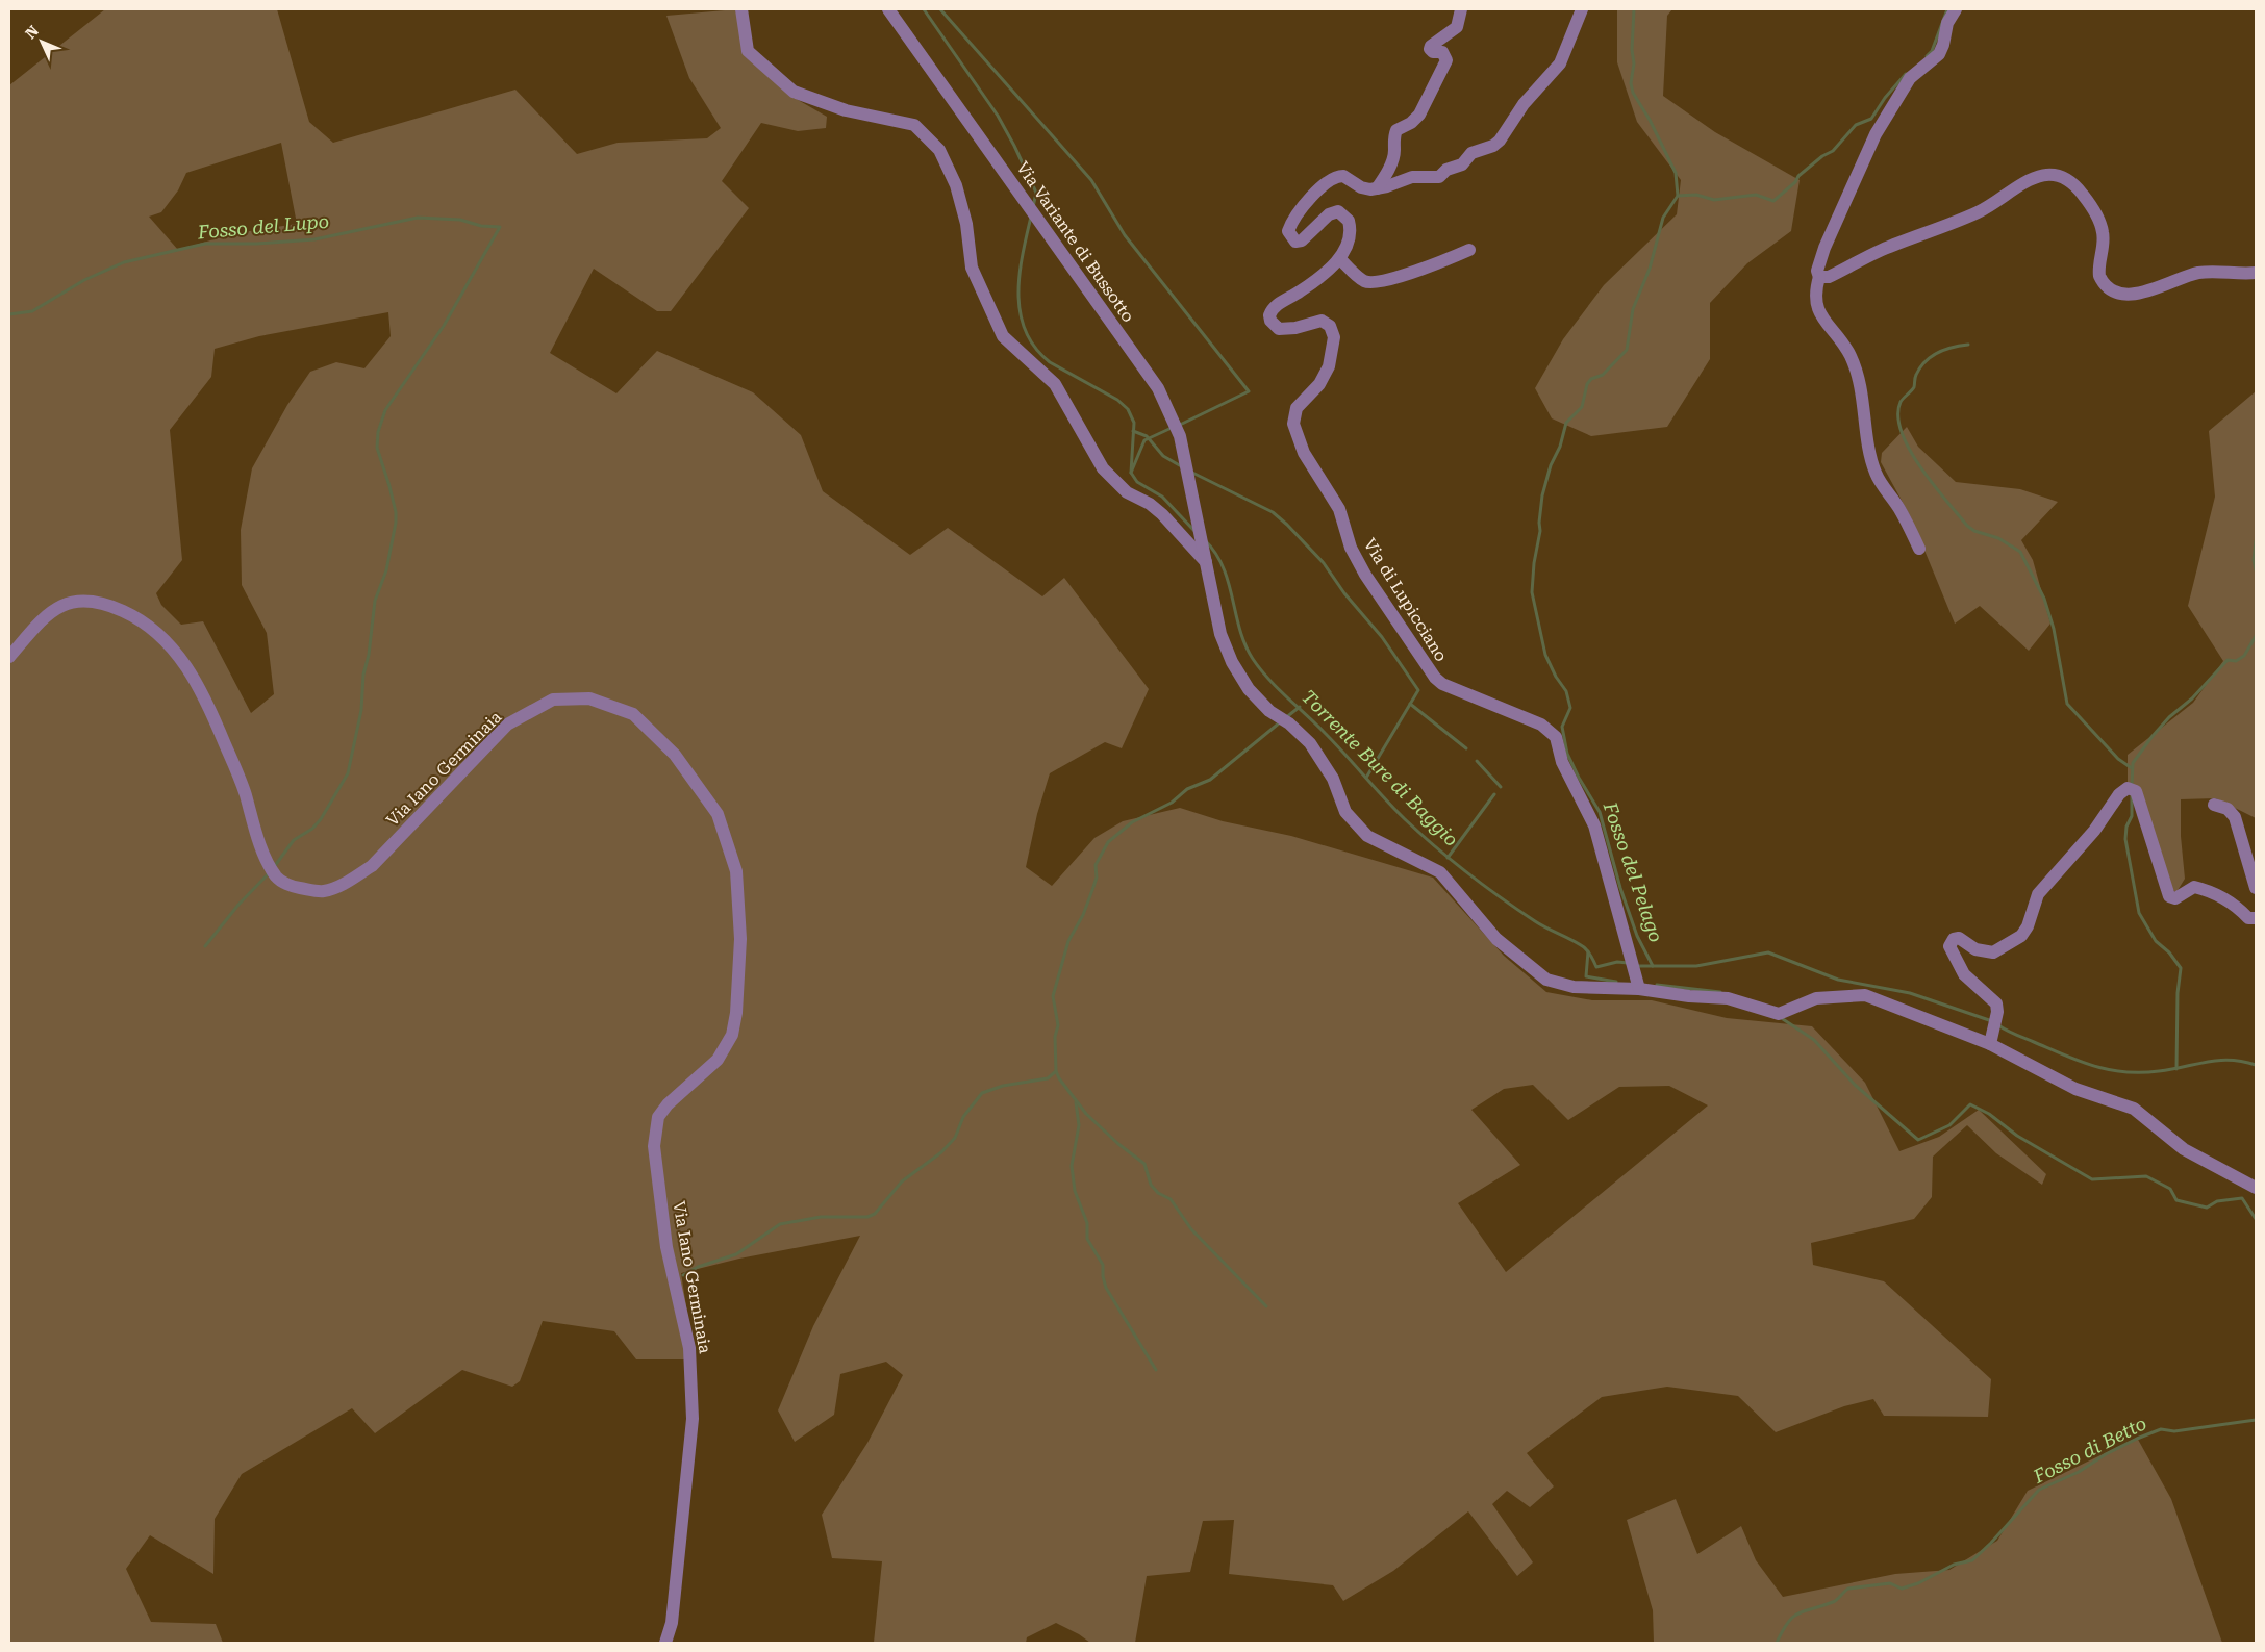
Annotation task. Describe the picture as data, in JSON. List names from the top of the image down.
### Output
{
  "streets": {
    "street": ["Via Variante di Bussotto", "Via di Lupicciano", "Via Iano Germinaia"]
  },
  "crossings": [
    ["Via Variante di Bussotto", "Via di Lupicciano"]
  ],
  "water": [
    "Fosso del Lupo",
    "Torrente Bure di Baggio",
    "Fosso del Pelago",
    "Fosso di Betto"
  ],
  "north": "top left"
}
